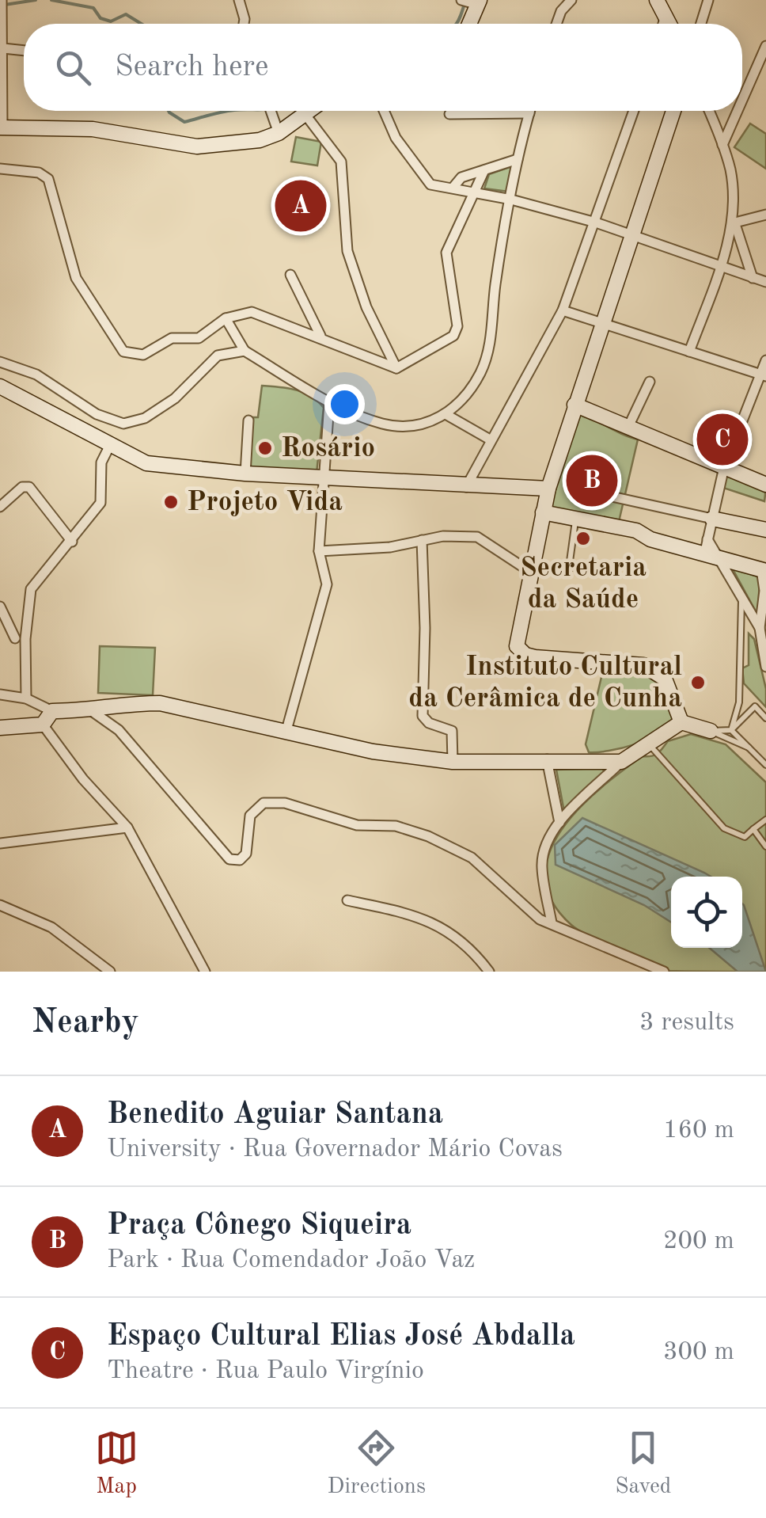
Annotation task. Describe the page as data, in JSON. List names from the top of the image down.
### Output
{
  "places": [
    "Rosário",
    "Projeto Vida",
    "Secretaria da Saúde",
    "Instituto Cultural da Cerâmica de Cunha"
  ],
  "page": {
    "search": "Search here",
    "pins": ["A", "C", "B"],
    "heading": ["Nearby", "3 results"],
    "list": [
      {
        "mark": "A",
        "name": "Benedito Aguiar Santana",
        "note": "University · Rua Governador Mário Covas",
        "value": "160 m"
      },
      {
        "mark": "B",
        "name": "Praça Cônego Siqueira",
        "note": "Park · Rua Comendador João Vaz",
        "value": "200 m"
      },
      {
        "mark": "C",
        "name": "Espaço Cultural Elias José Abdalla",
        "note": "Theatre · Rua Paulo Virgínio",
        "value": "300 m"
      }
    ],
    "nav": ["Map", "Directions", "Saved"]
  }
}
